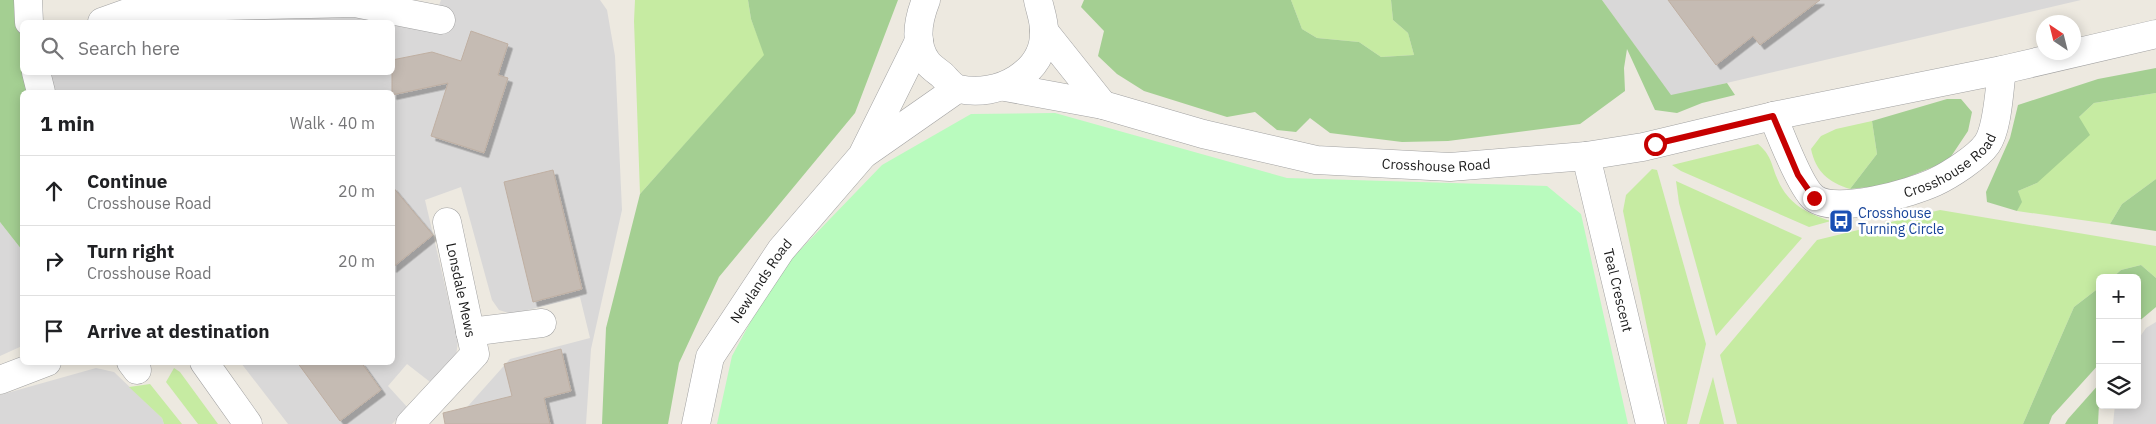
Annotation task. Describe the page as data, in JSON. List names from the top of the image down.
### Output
{
  "streets": {
    "street": [
      "Crosshouse Road",
      "Newlands Road",
      "Lonsdale Mews",
      "Teal Crescent"
    ]
  },
  "crossings": [
    ["Crosshouse Road", "Teal Crescent"]
  ],
  "places": {
    "bus stop": ["Crosshouse Turning Circle"]
  },
  "north": "top left",
  "page": {
    "search": "Search here",
    "heading": ["1 min", "Walk · 40 m"],
    "list": [
      ["Continue", "Crosshouse Road", "20 m"],
      ["Turn right", "Crosshouse Road", "20 m"],
      "Arrive at destination"
    ],
    "map_buttons": ["+", "−"]
  }
}
